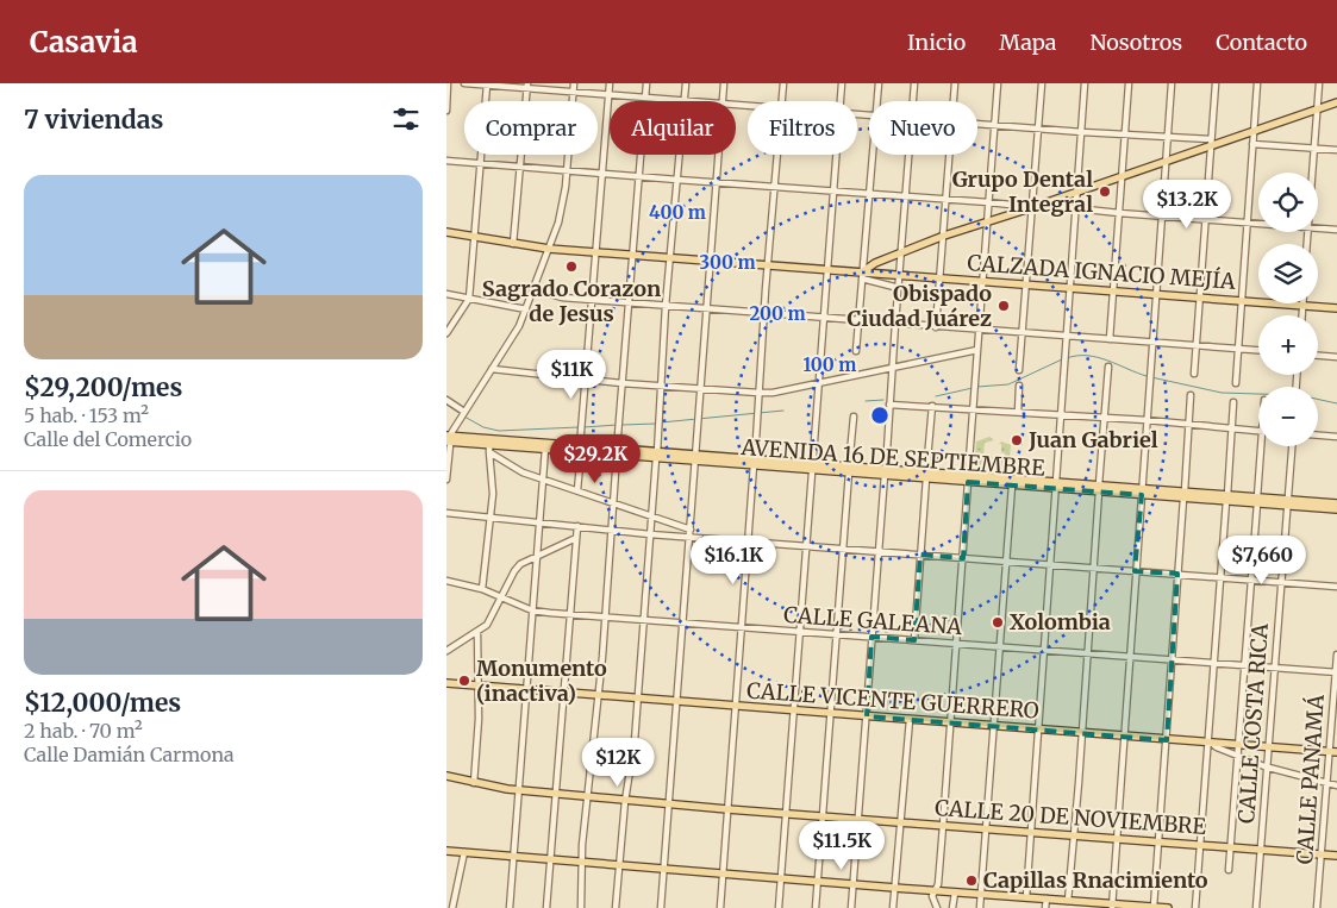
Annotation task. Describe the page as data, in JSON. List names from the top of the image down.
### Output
{
  "streets": {
    "main road": [
      "CALZADA IGNACIO MEJÍA",
      "AVENIDA 16 DE SEPTIEMBRE",
      "CALLE VICENTE GUERRERO",
      "CALLE 20 DE NOVIEMBRE"
    ],
    "street": ["CALLE GALEANA", "CALLE COSTA RICA", "CALLE PANAMÁ"]
  },
  "crossings": [
    ["AVENIDA 16 DE SEPTIEMBRE", "CALLE COSTA RICA"],
    ["CALLE GALEANA", "CALLE COSTA RICA"],
    ["CALLE GALEANA", "CALLE PANAMÁ"],
    ["CALLE VICENTE GUERRERO", "CALLE COSTA RICA"],
    ["CALLE VICENTE GUERRERO", "CALLE PANAMÁ"],
    ["CALLE COSTA RICA", "CALLE 20 DE NOVIEMBRE"],
    ["CALLE PANAMÁ", "CALLE 20 DE NOVIEMBRE"]
  ],
  "places": [
    "Grupo Dental Integral",
    "Sagrado Corazon de Jesus",
    "Obispado Ciudad Juárez",
    "Juan Gabriel",
    "Xolombia",
    "Monumento (inactiva)",
    "Capillas Rnacimiento"
  ],
  "page": {
    "header": "Casavia",
    "nav": [
      "Inicio",
      "Mapa",
      "Nosotros",
      "Contacto"
    ],
    "heading": "7 viviendas",
    "chip": [
      "Comprar",
      "Alquilar",
      "Filtros",
      "Nuevo"
    ],
    "list": [
      {
        "name": "$29,200/mes",
        "note": "5 hab. · 153 m² · Calle del Comercio"
      },
      {
        "name": "$12,000/mes",
        "note": "2 hab. · 70 m² · Calle Damián Carmona"
      }
    ],
    "map_buttons": ["+", "−"],
    "price": [
      "$13.2K",
      "$11K",
      "$29.2K",
      "$16.1K",
      "$7,660",
      "$12K",
      "$11.5K"
    ]
  },
  "rings": [
    "400 m",
    "300 m",
    "200 m",
    "100 m"
  ]
}
